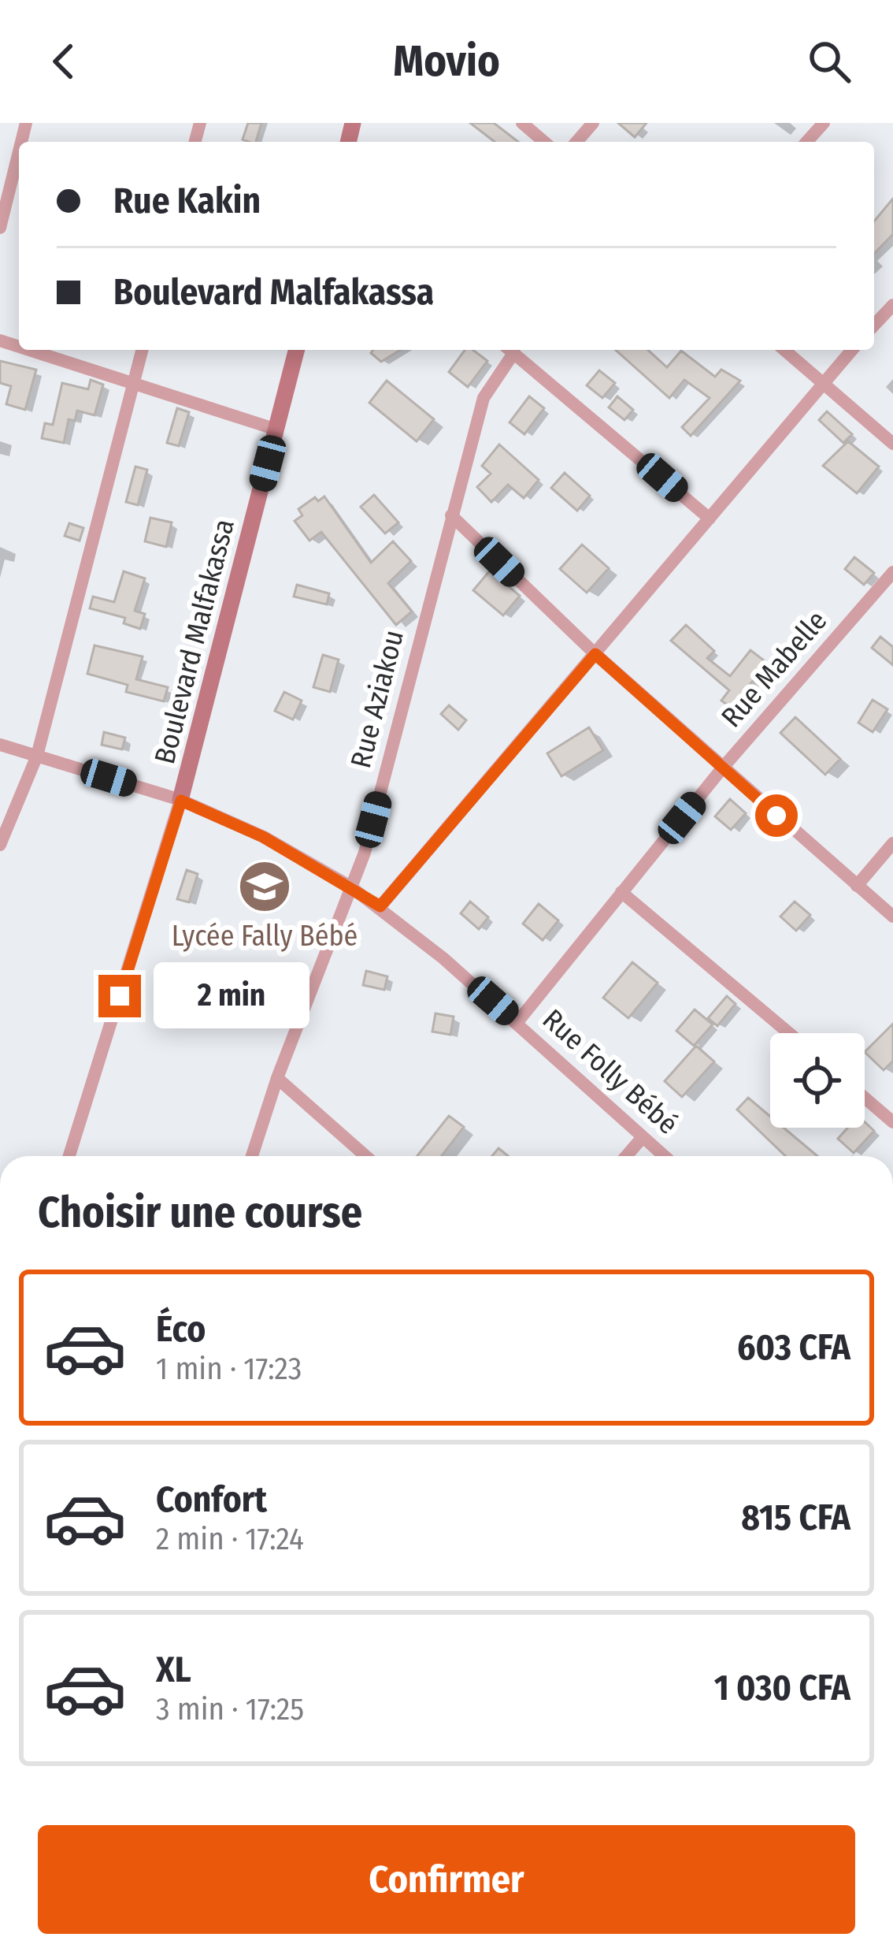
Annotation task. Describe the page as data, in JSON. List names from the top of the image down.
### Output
{
  "streets": {
    "street": [
      "Boulevard Malfakassa",
      "Rue Mabelle",
      "Rue Aziakou",
      "Rue Folly Bébé"
    ]
  },
  "crossings": [
    ["Boulevard Malfakassa", "Rue Folly Bébé"],
    ["Rue Mabelle", "Rue Folly Bébé"],
    ["Rue Aziakou", "Rue Folly Bébé"]
  ],
  "places": {
    "school or university": ["Lycée Fally Bébé"]
  },
  "page": {
    "header": "Movio",
    "banner": ["Rue Kakin", "Boulevard Malfakassa"],
    "bubble": "2 min",
    "heading": "Choisir une course",
    "list": [
      {
        "name": "Éco",
        "note": "1 min · 17:23",
        "value": "603 CFA"
      },
      {
        "name": "Confort",
        "note": "2 min · 17:24",
        "value": "815 CFA"
      },
      {
        "name": "XL",
        "note": "3 min · 17:25",
        "value": "1 030 CFA"
      }
    ],
    "buttons": "Confirmer"
  }
}
